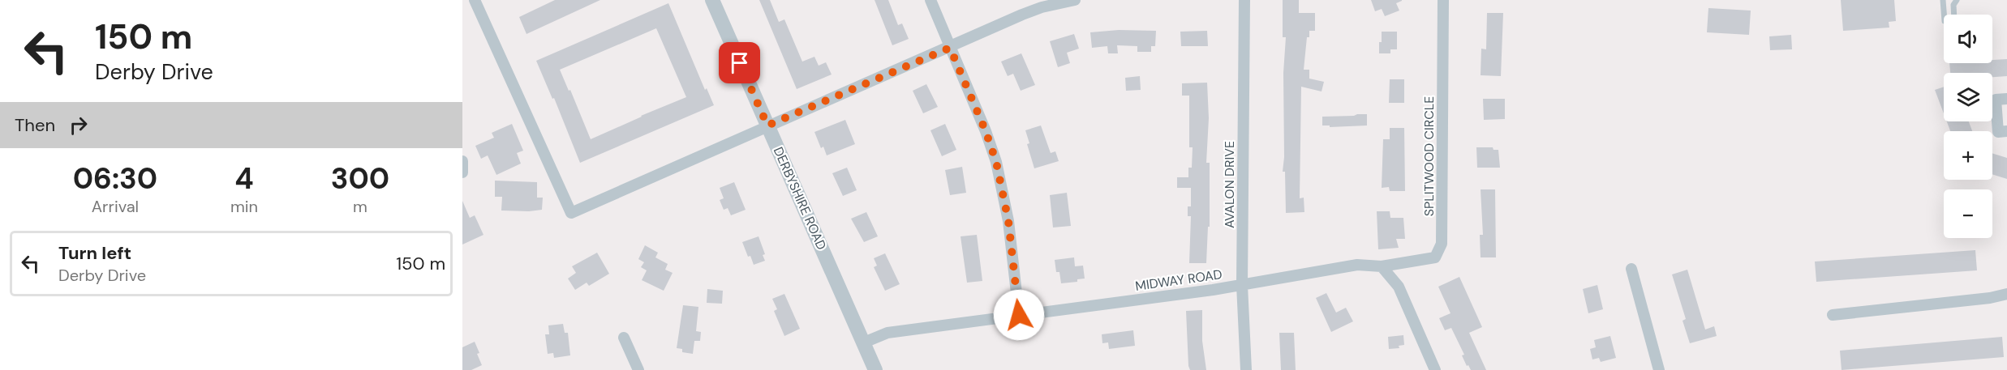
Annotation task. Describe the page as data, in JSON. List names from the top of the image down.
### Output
{
  "streets": {
    "street": [
      "SPLITWOOD CIRCLE",
      "AVALON DRIVE",
      "DERBYSHIRE ROAD",
      "MIDWAY ROAD"
    ]
  },
  "crossings": [
    ["SPLITWOOD CIRCLE", "MIDWAY ROAD"],
    ["AVALON DRIVE", "MIDWAY ROAD"],
    ["DERBYSHIRE ROAD", "MIDWAY ROAD"]
  ],
  "page": {
    "turn": ["150 m", "Derby Drive"],
    "map_buttons": ["+", "−"],
    "then": "Then",
    "eta": [
      "06:30",
      "Arrival",
      "4",
      "min",
      "300",
      "m"
    ],
    "list": [
      {
        "name": "Turn left",
        "note": "Derby Drive",
        "value": "150 m"
      }
    ]
  }
}
